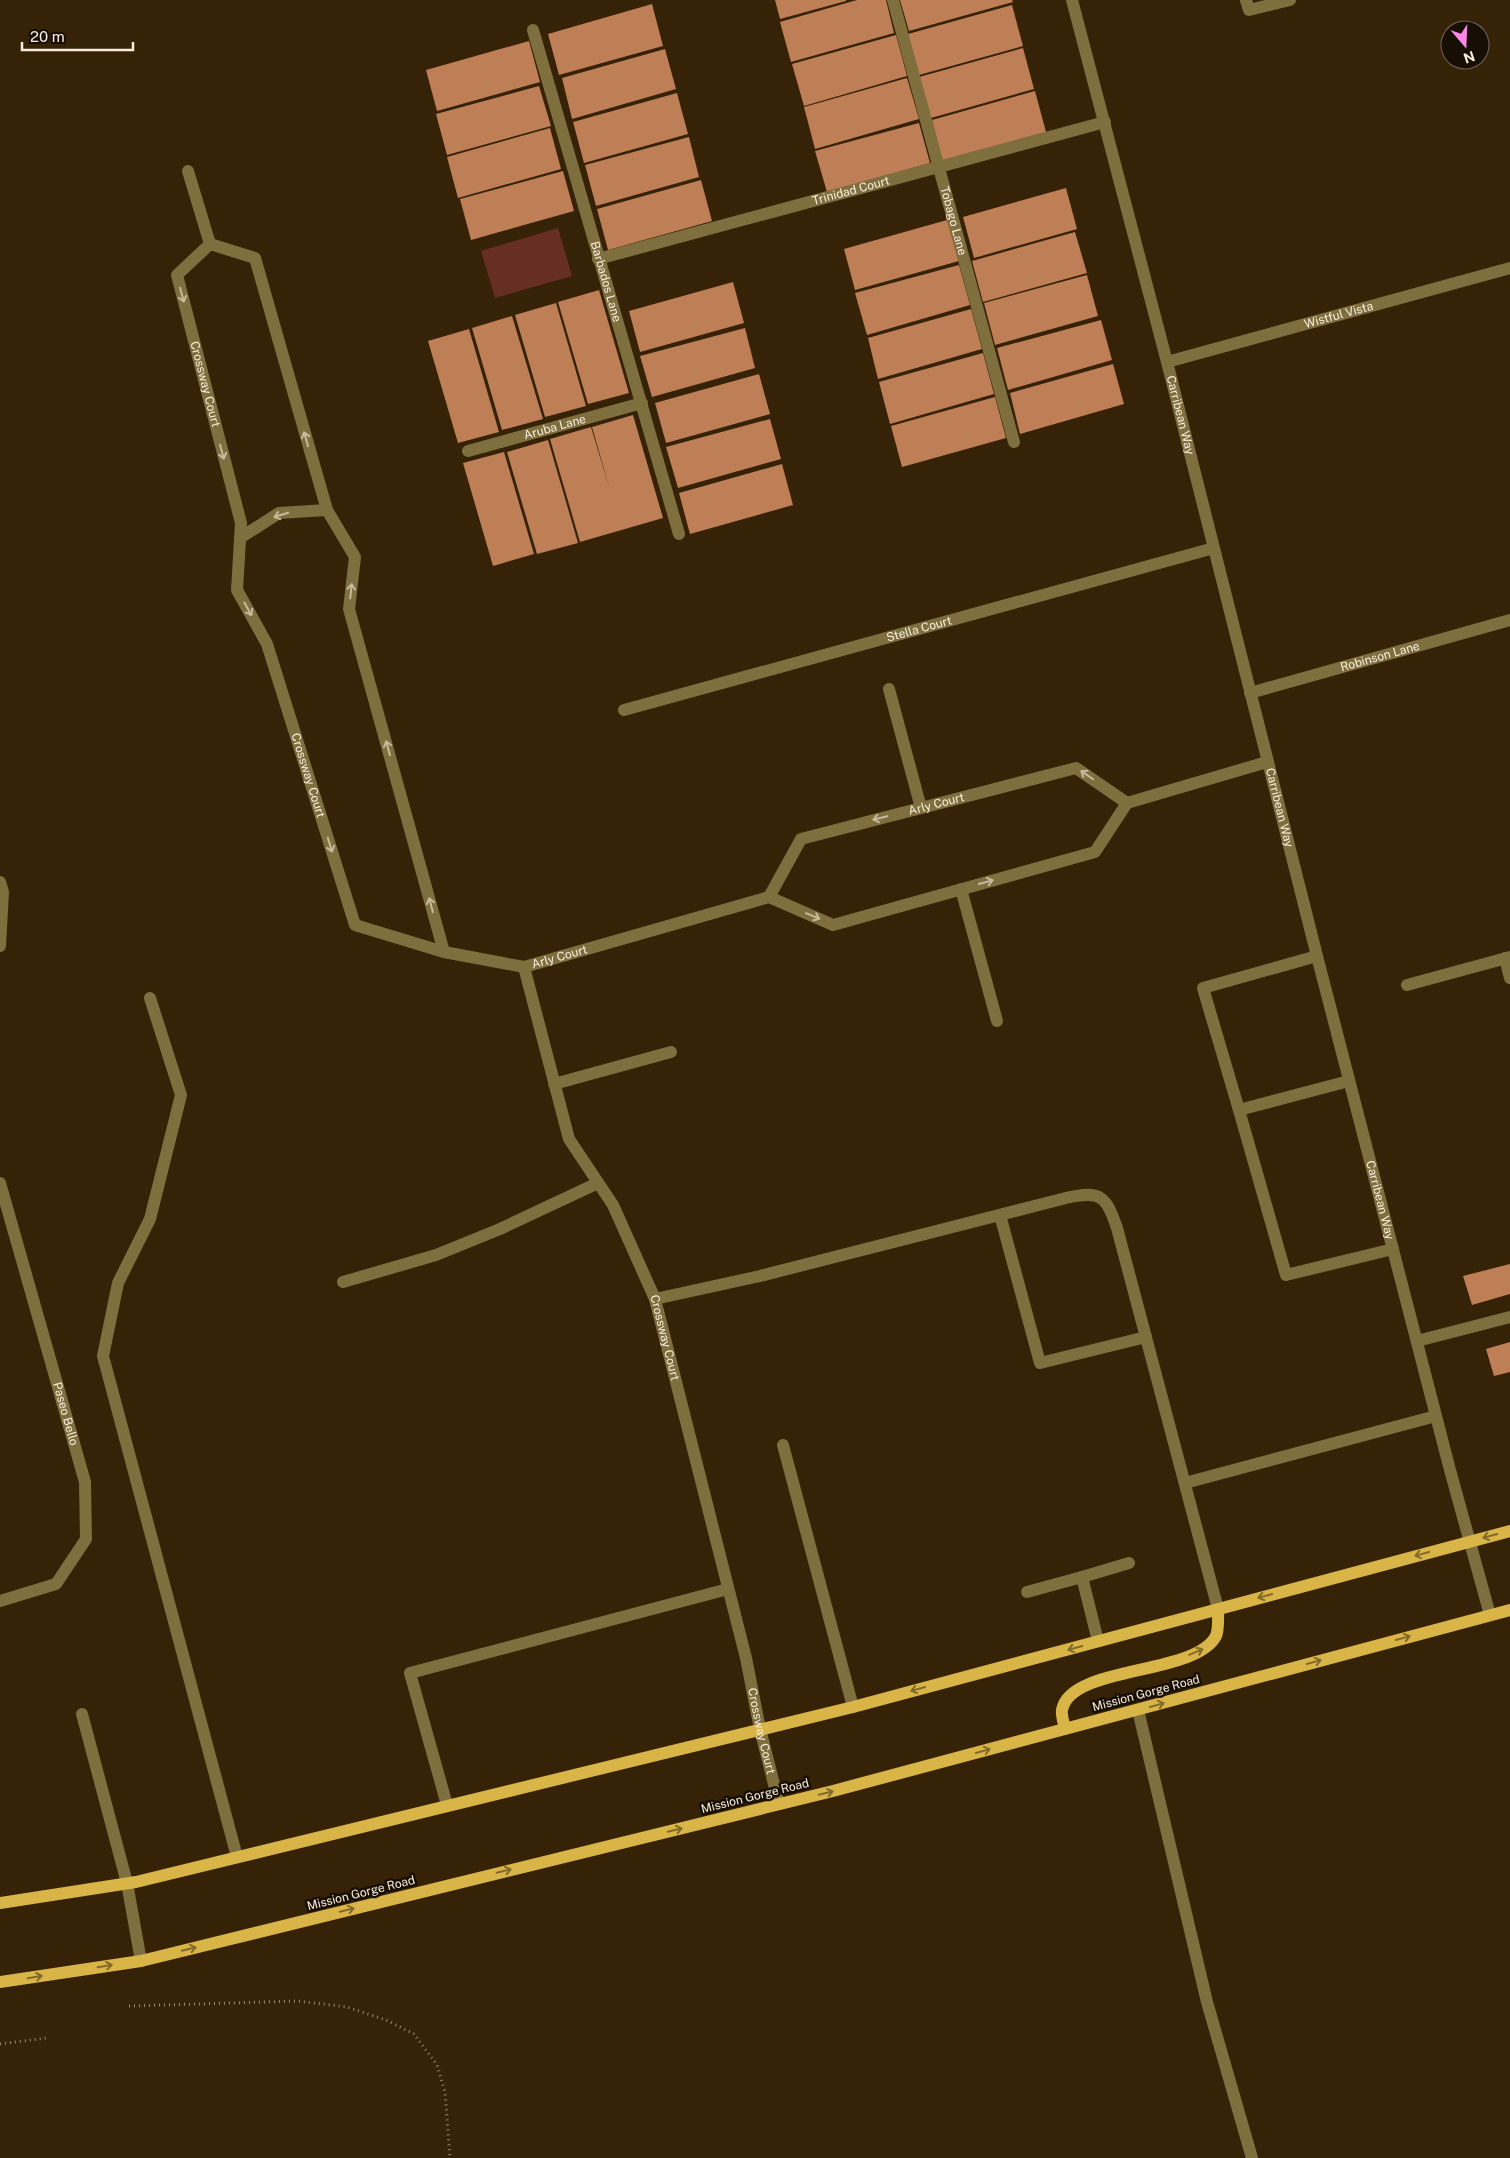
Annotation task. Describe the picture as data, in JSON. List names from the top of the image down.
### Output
{
  "streets": {
    "main road": ["Mission Gorge Road"],
    "street": [
      "Trinidad Court",
      "Tobago Lane",
      "Barbados Lane",
      "Wistful Vista",
      "Crossway Court",
      "Carribean Way",
      "Aruba Lane",
      "Stella Court",
      "Robinson Lane",
      "Arly Court",
      "Paseo Bello"
    ]
  },
  "crossings": [
    ["Trinidad Court", "Tobago Lane"],
    ["Trinidad Court", "Barbados Lane"],
    ["Trinidad Court", "Carribean Way"],
    ["Barbados Lane", "Aruba Lane"],
    ["Wistful Vista", "Carribean Way"],
    ["Crossway Court", "Arly Court"],
    ["Crossway Court", "Mission Gorge Road"],
    ["Carribean Way", "Stella Court"],
    ["Carribean Way", "Robinson Lane"],
    ["Carribean Way", "Mission Gorge Road"]
  ],
  "scale_bar": "20 m",
  "north": "bottom"
}
